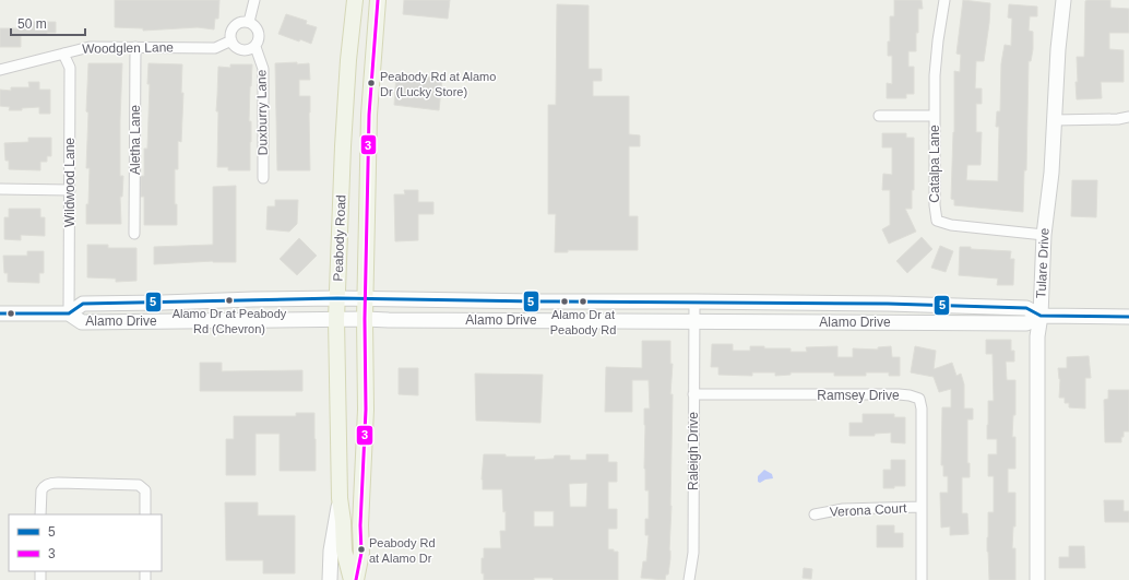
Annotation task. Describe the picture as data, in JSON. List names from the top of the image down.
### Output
{
  "streets": {
    "main road": ["Peabody Road", "Tulare Drive", "Alamo Drive"],
    "street": [
      "Woodglen Lane",
      "Duxburry Lane",
      "Aletha Lane",
      "Catalpa Lane",
      "Wildwood Lane",
      "Ramsey Drive",
      "Raleigh Drive",
      "Verona Court"
    ]
  },
  "crossings": [
    ["Woodglen Lane", "Duxburry Lane"],
    ["Woodglen Lane", "Aletha Lane"],
    ["Woodglen Lane", "Wildwood Lane"],
    ["Catalpa Lane", "Tulare Drive"],
    ["Wildwood Lane", "Alamo Drive"],
    ["Peabody Road", "Alamo Drive"],
    ["Tulare Drive", "Alamo Drive"],
    ["Alamo Drive", "Raleigh Drive"],
    ["Ramsey Drive", "Raleigh Drive"],
    ["Ramsey Drive", "Verona Court"]
  ],
  "places": [
    "Peabody Rd at Alamo Dr (Lucky Store)",
    "Alamo Dr at Peabody Rd (Chevron)",
    "Alamo Dr at Peabody Rd",
    "Peabody Rd at Alamo Dr"
  ],
  "lines": ["transit line 3", "transit line 5"],
  "legend": ["5", "3"],
  "scale_bar": "50 m"
}
